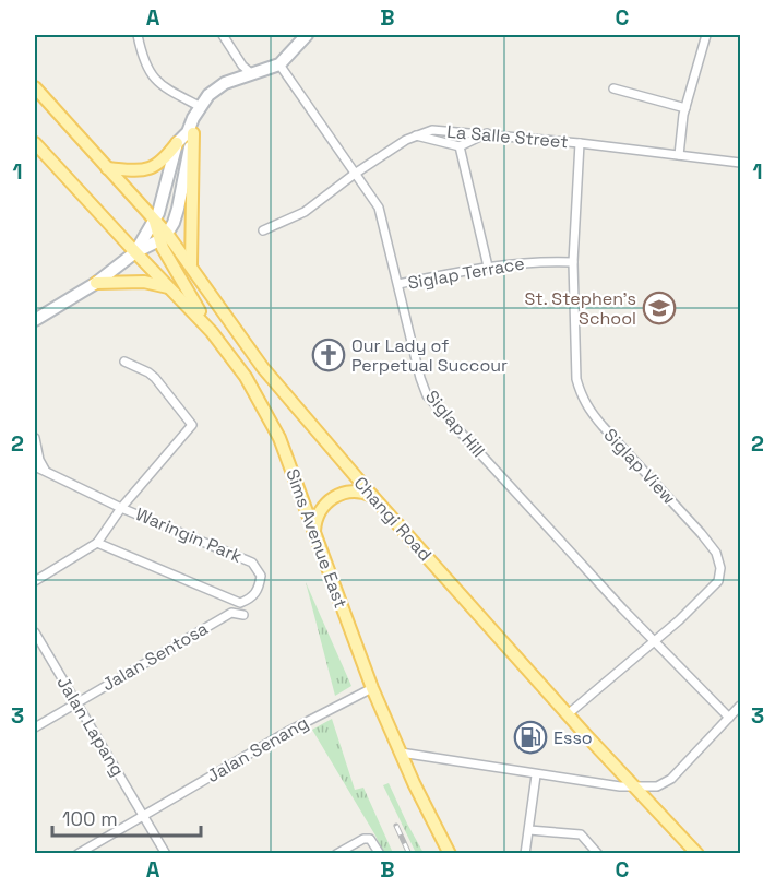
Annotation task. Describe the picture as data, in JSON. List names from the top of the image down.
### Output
{
  "streets": {
    "main road": ["Changi Road", "Sims Avenue East"],
    "street": [
      "La Salle Street",
      "Siglap Terrace",
      "Siglap Hill",
      "Siglap View",
      "Waringin Park",
      "Jalan Sentosa",
      "Jalan Lapang",
      "Jalan Senang"
    ]
  },
  "crossings": [
    ["La Salle Street", "Siglap Hill"],
    ["La Salle Street", "Siglap View"],
    ["Siglap Terrace", "Siglap Hill"],
    ["Siglap Terrace", "Siglap View"],
    ["Siglap Hill", "Siglap View"],
    ["Siglap View", "Changi Road"],
    ["Sims Avenue East", "Jalan Senang"],
    ["Jalan Sentosa", "Jalan Lapang"],
    ["Jalan Lapang", "Jalan Senang"]
  ],
  "places": {
    "school or university": ["St. Stephen's School"],
    "church": ["Our Lady of Perpetual Succour"],
    "fuel station": ["Esso"]
  },
  "scale_bar": "100 m",
  "grid": {
    "columns": ["A", "B", "C"],
    "rows": ["1", "2", "3"]
  }
}
